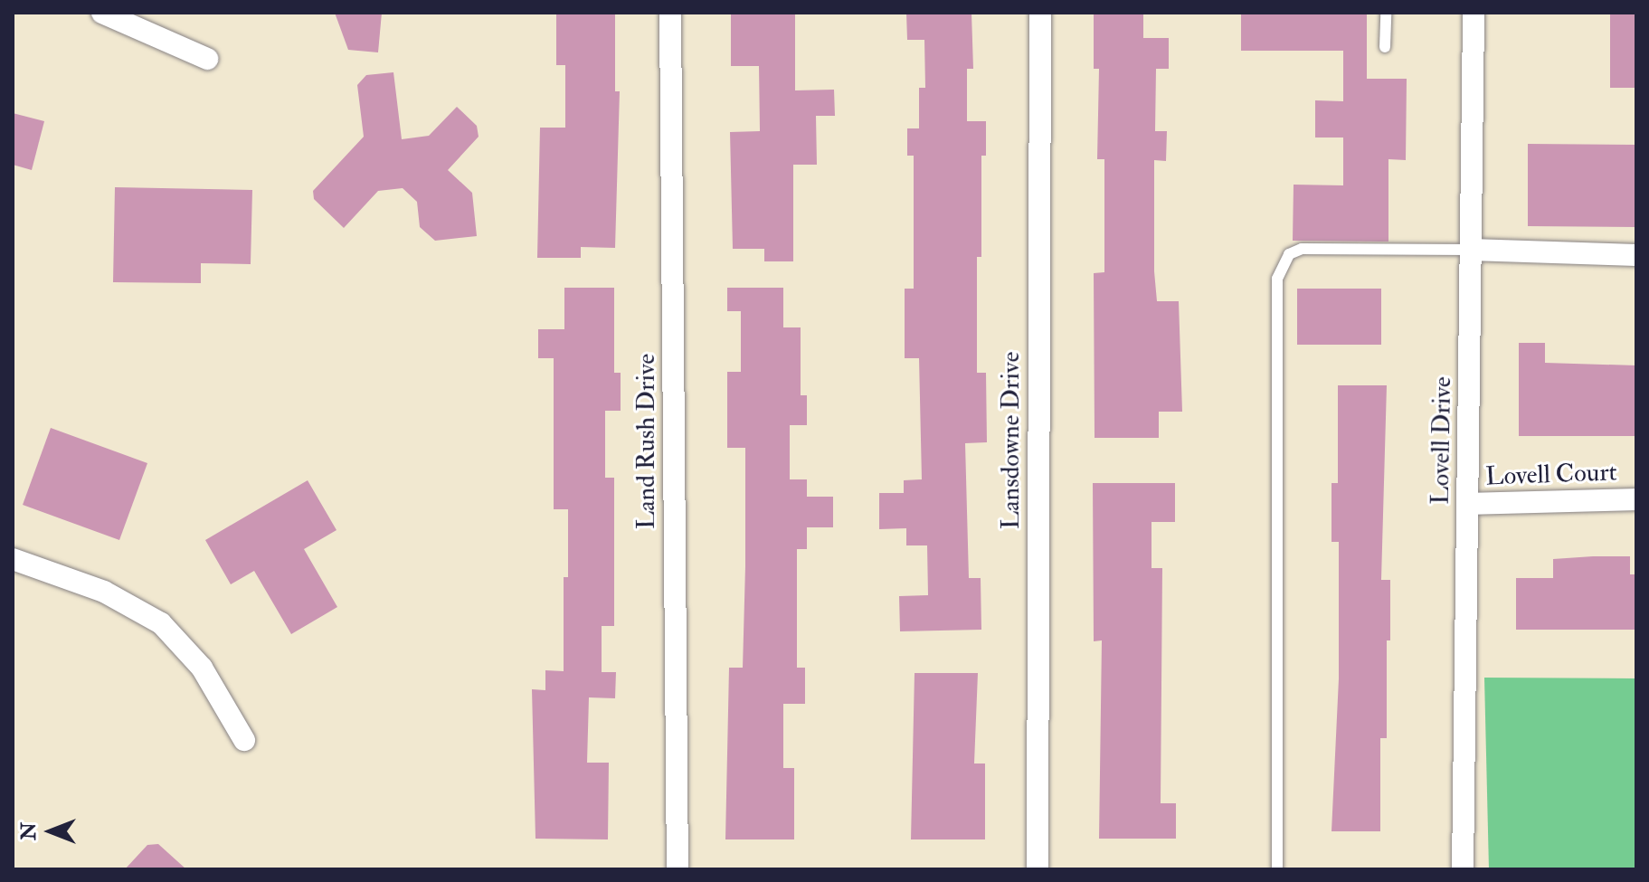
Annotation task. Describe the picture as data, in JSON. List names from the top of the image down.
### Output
{
  "streets": {
    "street": [
      "Lansdowne Drive",
      "Lovell Drive",
      "Land Rush Drive",
      "Lovell Court"
    ]
  },
  "crossings": [
    ["Lovell Drive", "Lovell Court"]
  ],
  "north": "left"
}
